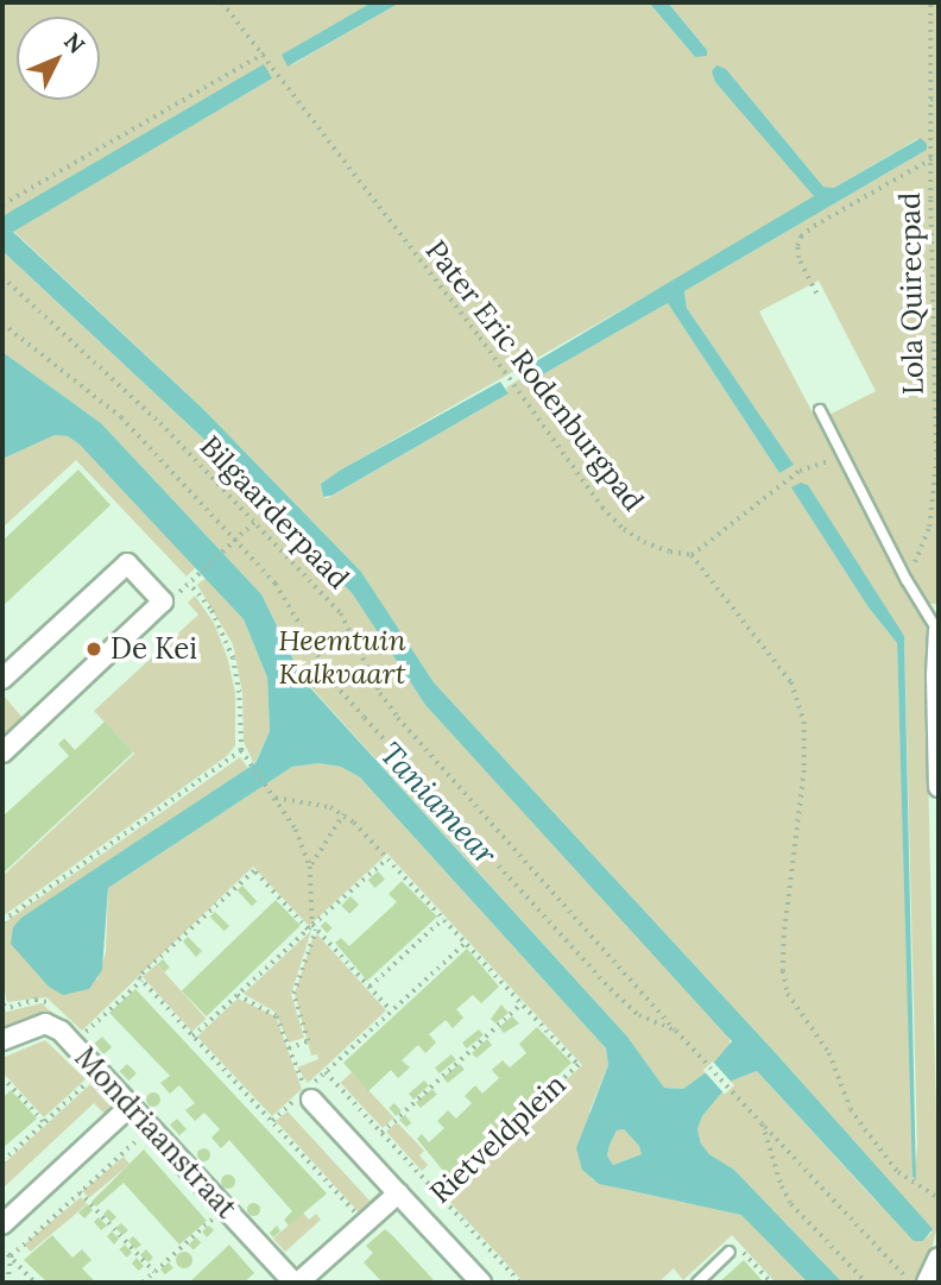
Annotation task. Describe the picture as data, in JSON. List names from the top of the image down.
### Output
{
  "streets": {
    "street": ["Mondriaanstraat", "Rietveldplein"],
    "path": ["Lola Quirecpad", "Pater Eric Rodenburgpad", "Bilgaarderpaad"]
  },
  "crossings": [
    ["Mondriaanstraat", "Rietveldplein"]
  ],
  "water": ["Taniamear"],
  "parks": ["Heemtuin Kalkvaart"],
  "places": ["De Kei"],
  "north": "top right"
}
